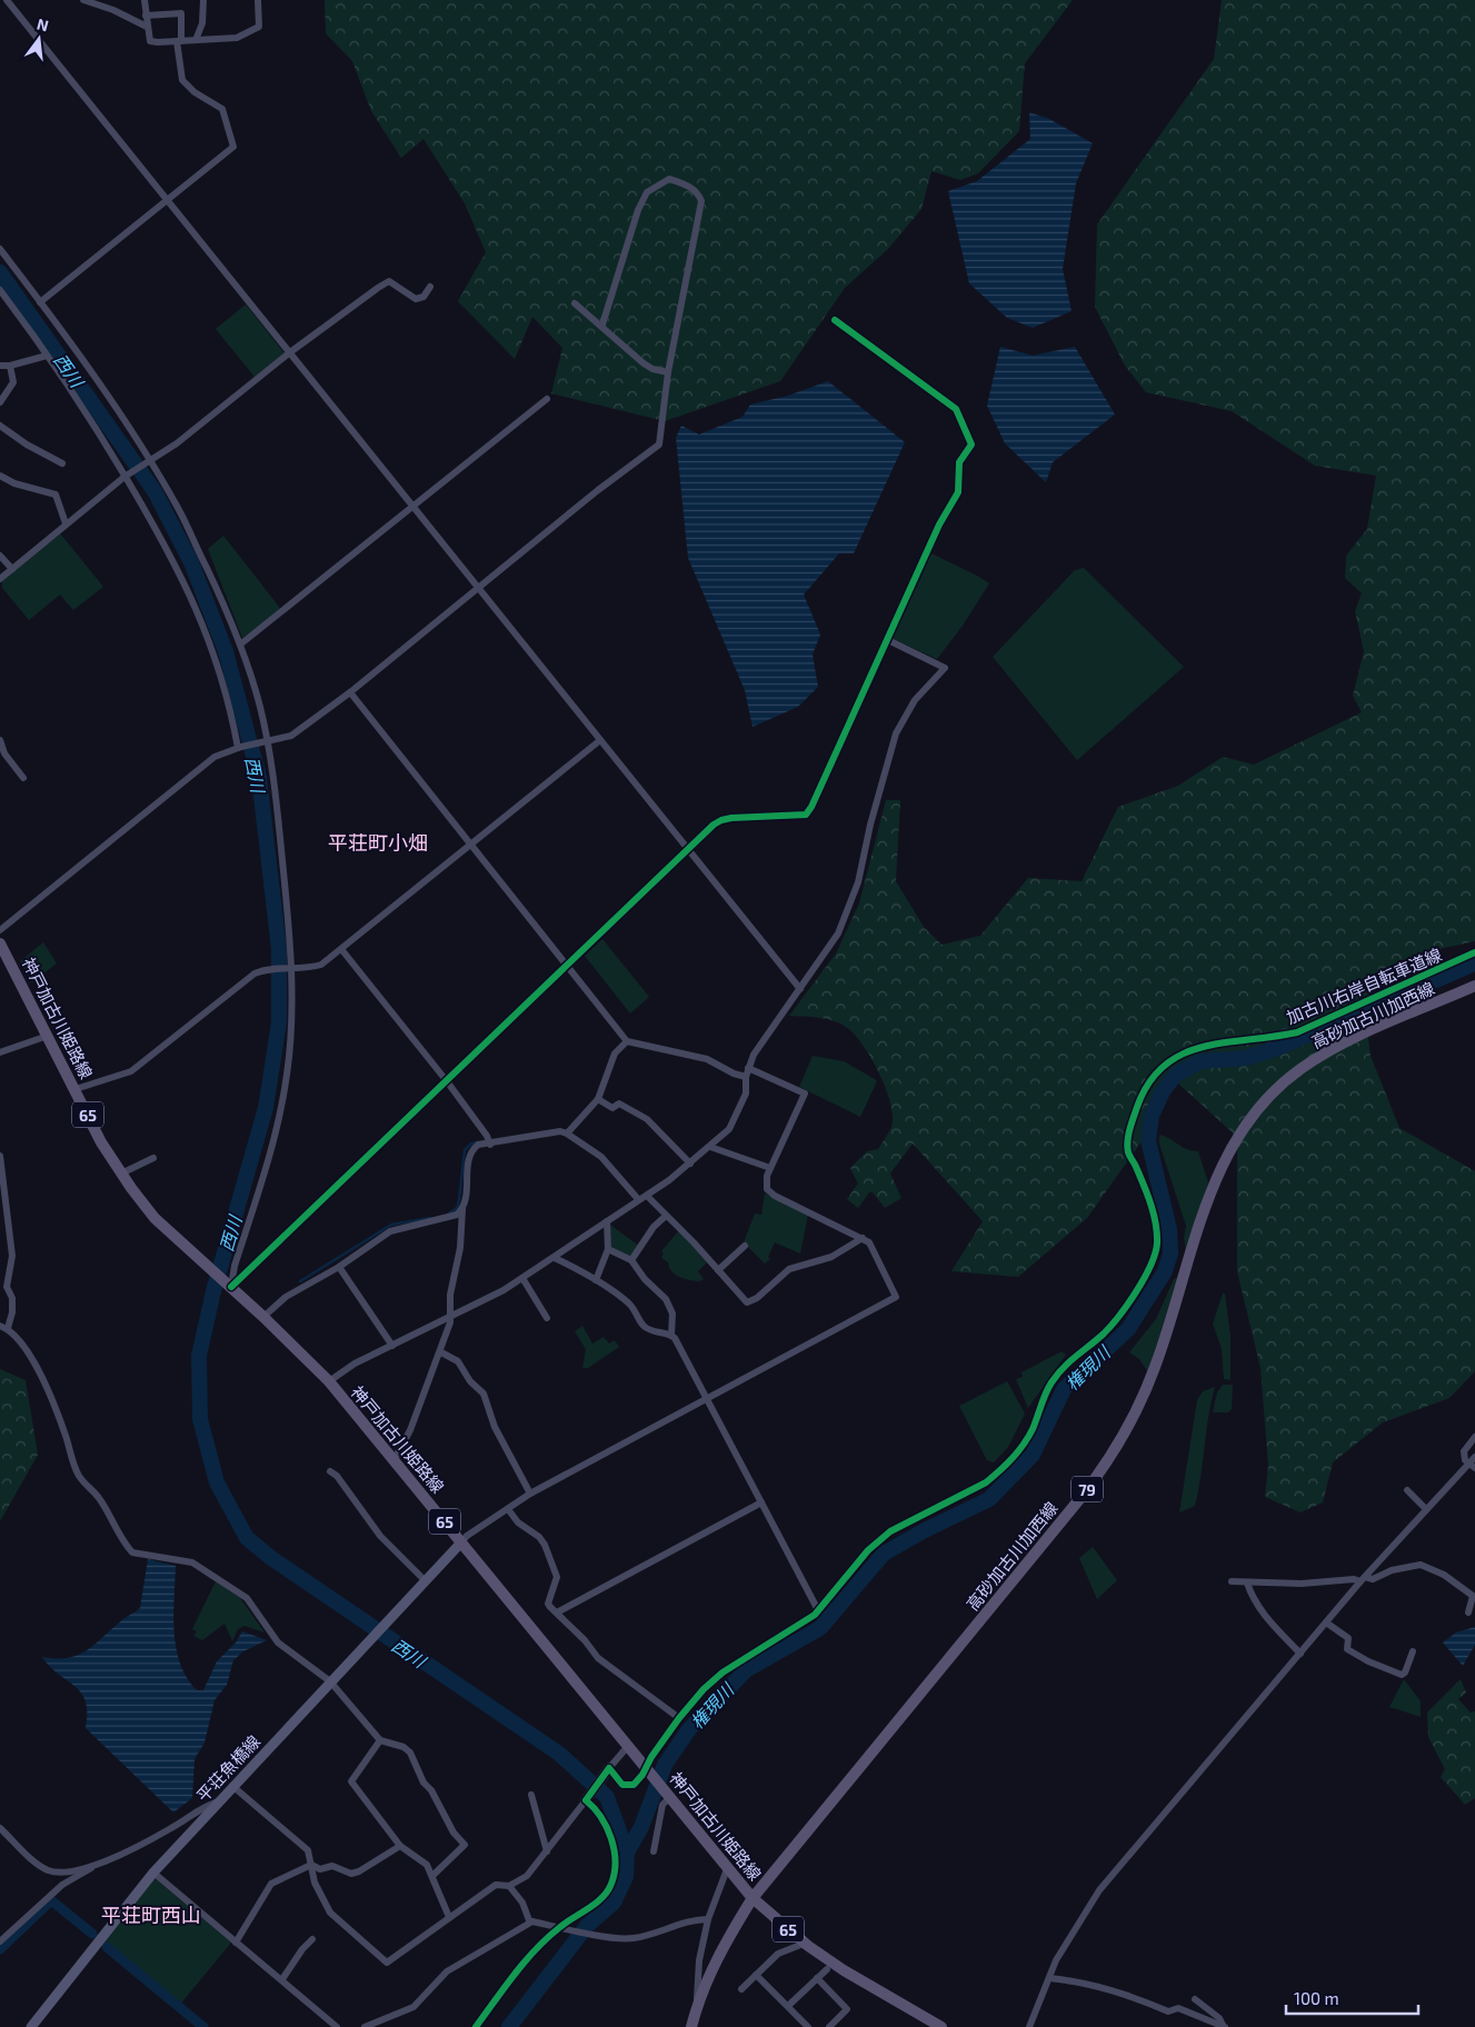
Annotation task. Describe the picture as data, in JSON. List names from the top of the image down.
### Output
{
  "streets": {
    "main road": [
      "高砂加古川加西線",
      "神戸加古川姫路線",
      "65",
      "79",
      "平荘魚橋線"
    ],
    "cycle path": ["加古川右岸自転車道線"]
  },
  "crossings": [
    ["高砂加古川加西線", "神戸加古川姫路線"],
    ["神戸加古川姫路線", "平荘魚橋線"]
  ],
  "districts": ["平荘町小畑", "平荘町西山"],
  "water": ["西川", "権現川"],
  "scale_bar": "100 m",
  "north": "top"
}
